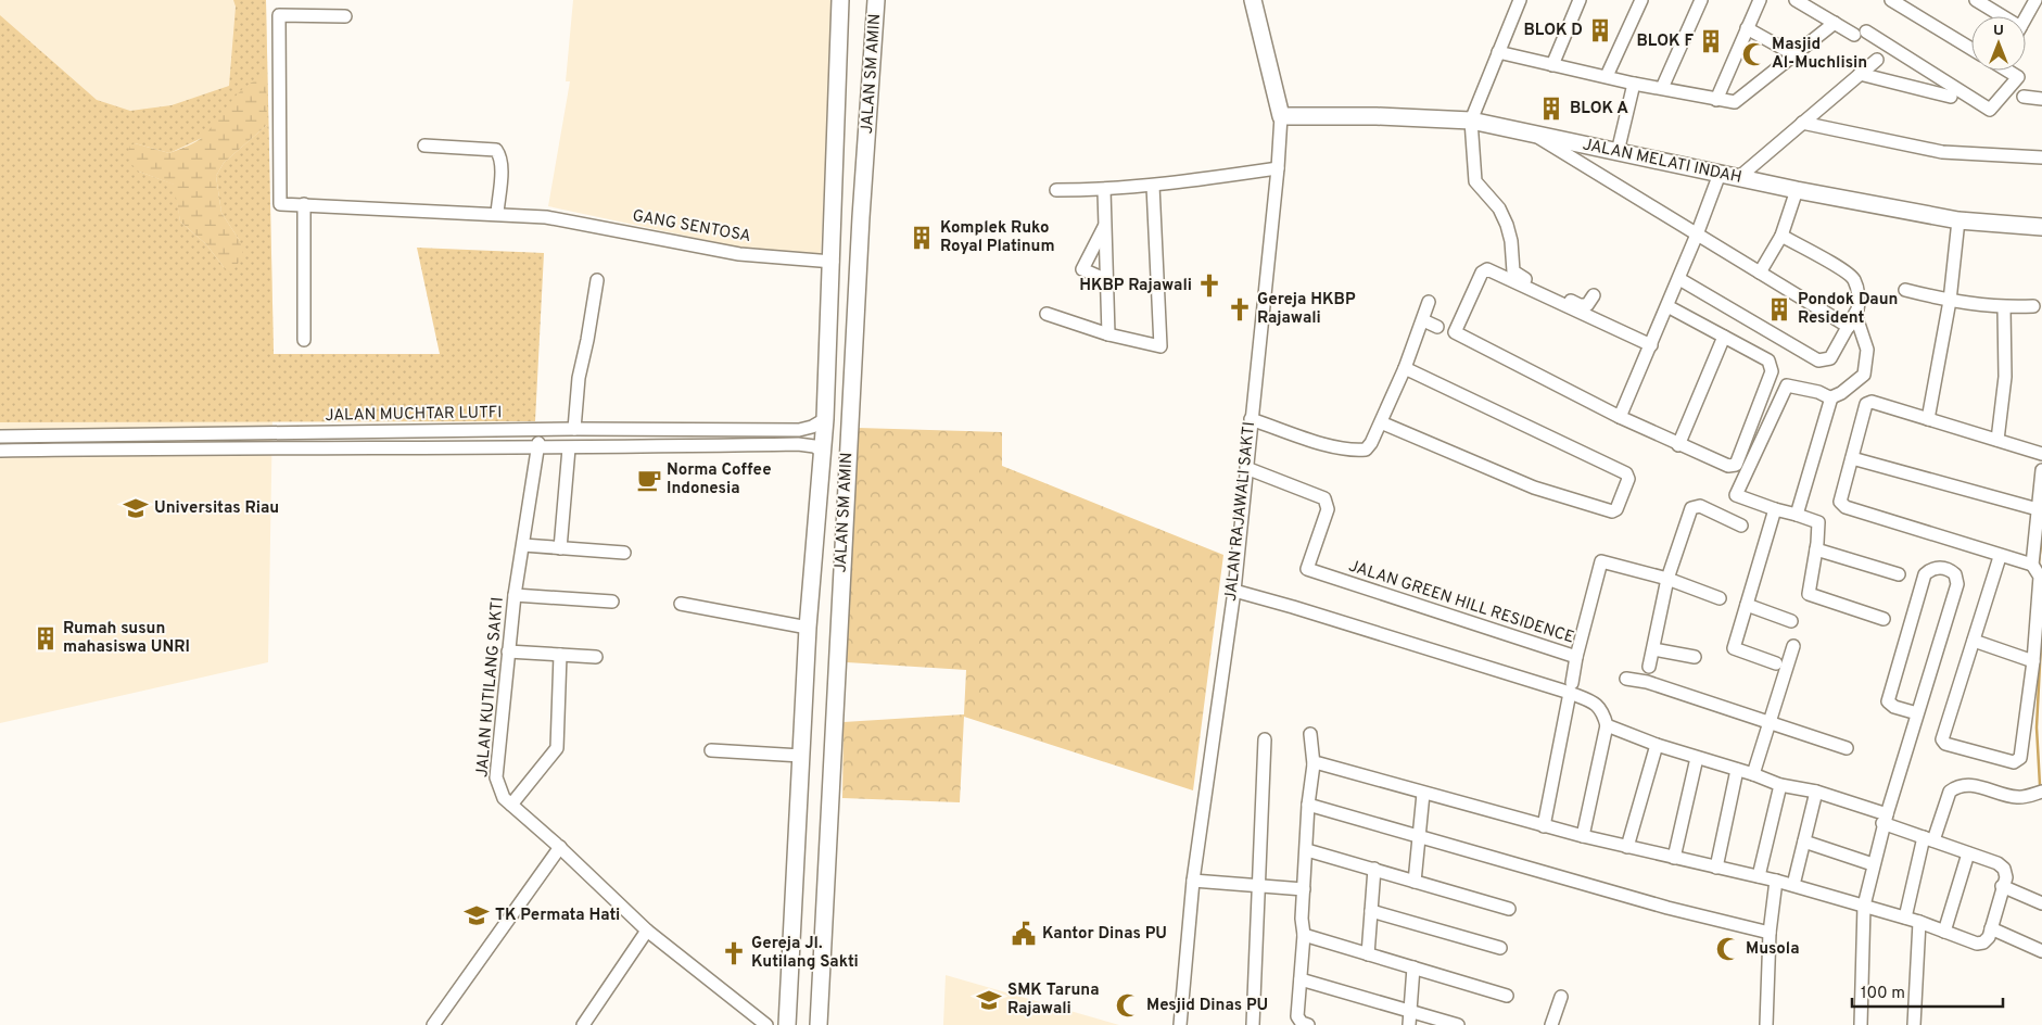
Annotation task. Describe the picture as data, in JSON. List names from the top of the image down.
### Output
{
  "streets": {
    "main road": ["JALAN SM AMIN", "JALAN MELATI INDAH", "JALAN RAJAWALI SAKTI"],
    "street": [
      "GANG SENTOSA",
      "JALAN MUCHTAR LUTFI",
      "JALAN GREEN HILL RESIDENCE",
      "JALAN KUTILANG SAKTI"
    ]
  },
  "crossings": [
    ["JALAN SM AMIN", "GANG SENTOSA"],
    ["JALAN SM AMIN", "JALAN MUCHTAR LUTFI"],
    ["JALAN MELATI INDAH", "JALAN RAJAWALI SAKTI"],
    ["JALAN MUCHTAR LUTFI", "JALAN KUTILANG SAKTI"],
    ["JALAN RAJAWALI SAKTI", "JALAN GREEN HILL RESIDENCE"]
  ],
  "places": {
    "building": [
      "BLOK D",
      "BLOK F",
      "BLOK A",
      "Komplek Ruko Royal Platinum",
      "Pondok Daun Resident",
      "Rumah susun mahasiswa UNRI"
    ],
    "mosque": ["Masjid Al-Muchlisin", "Musola", "Mesjid Dinas PU"],
    "church": ["HKBP Rajawali", "Gereja HKBP Rajawali", "Gereja Jl. Kutilang Sakti"],
    "cafe": ["Norma Coffee Indonesia"],
    "school or university": ["Universitas Riau", "TK Permata Hati", "SMK Taruna Rajawali"],
    "public building": ["Kantor Dinas PU"]
  },
  "scale_bar": "100 m",
  "north": "top"
}
